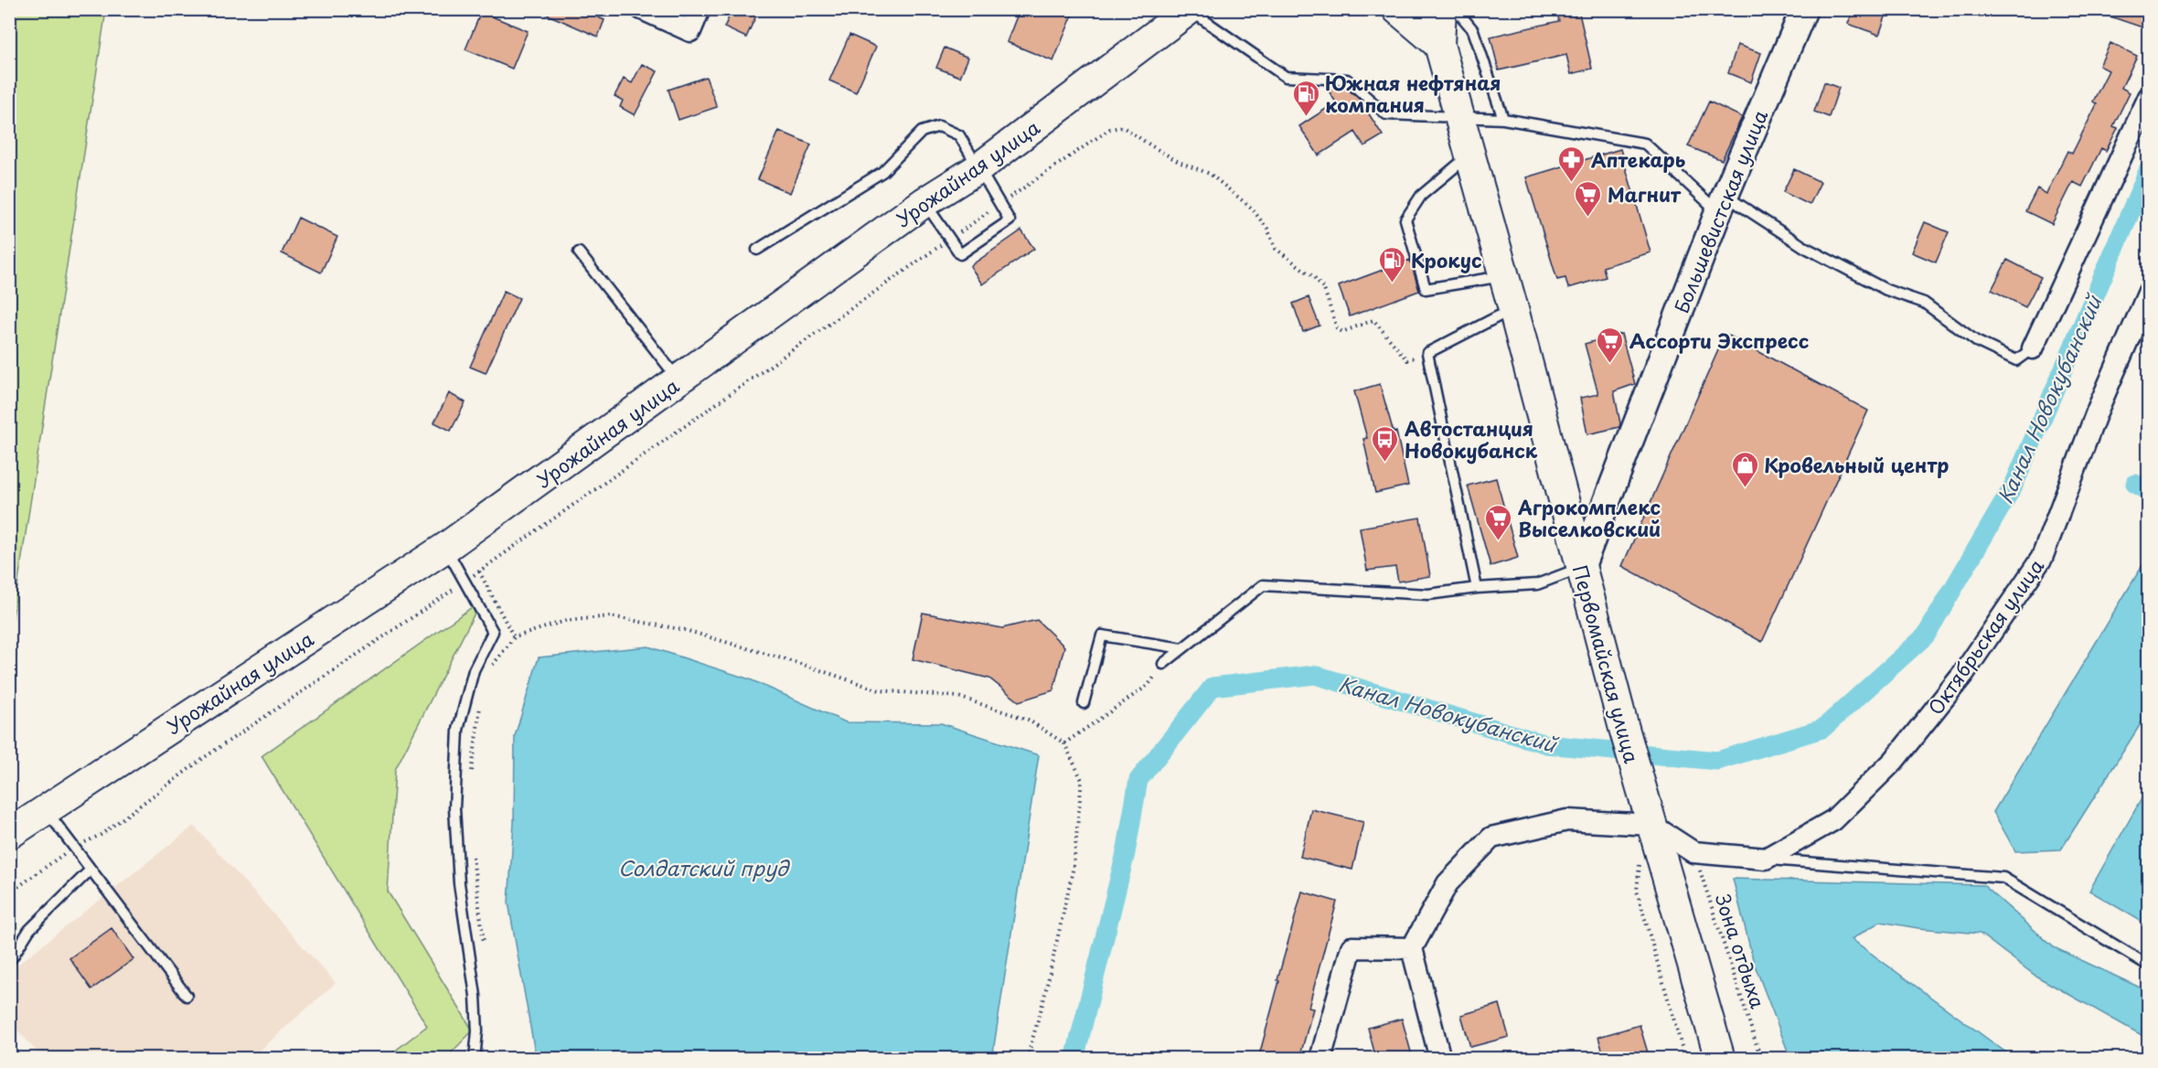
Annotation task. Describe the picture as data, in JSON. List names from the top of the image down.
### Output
{
  "streets": {
    "main road": ["Урожайная улица", "Первомайская улица"],
    "street": ["Большевистская улица", "Октябрьская улица"],
    "path": ["Зона отдыха"]
  },
  "crossings": [
    ["Большевистская улица", "Первомайская улица"]
  ],
  "water": ["Канал Новокубанский", "Солдатский пруд"],
  "places": {
    "fuel station": ["Южная нефтяная компания", "Крокус"],
    "pharmacy": ["Аптекарь"],
    "supermarket": ["Магнит", "Ассорти Экспресс", "Агрокомплекс Выселковский"],
    "bus stop": ["Автостанция Новокубанск"],
    "shop": ["Кровельный центр"]
  }
}
